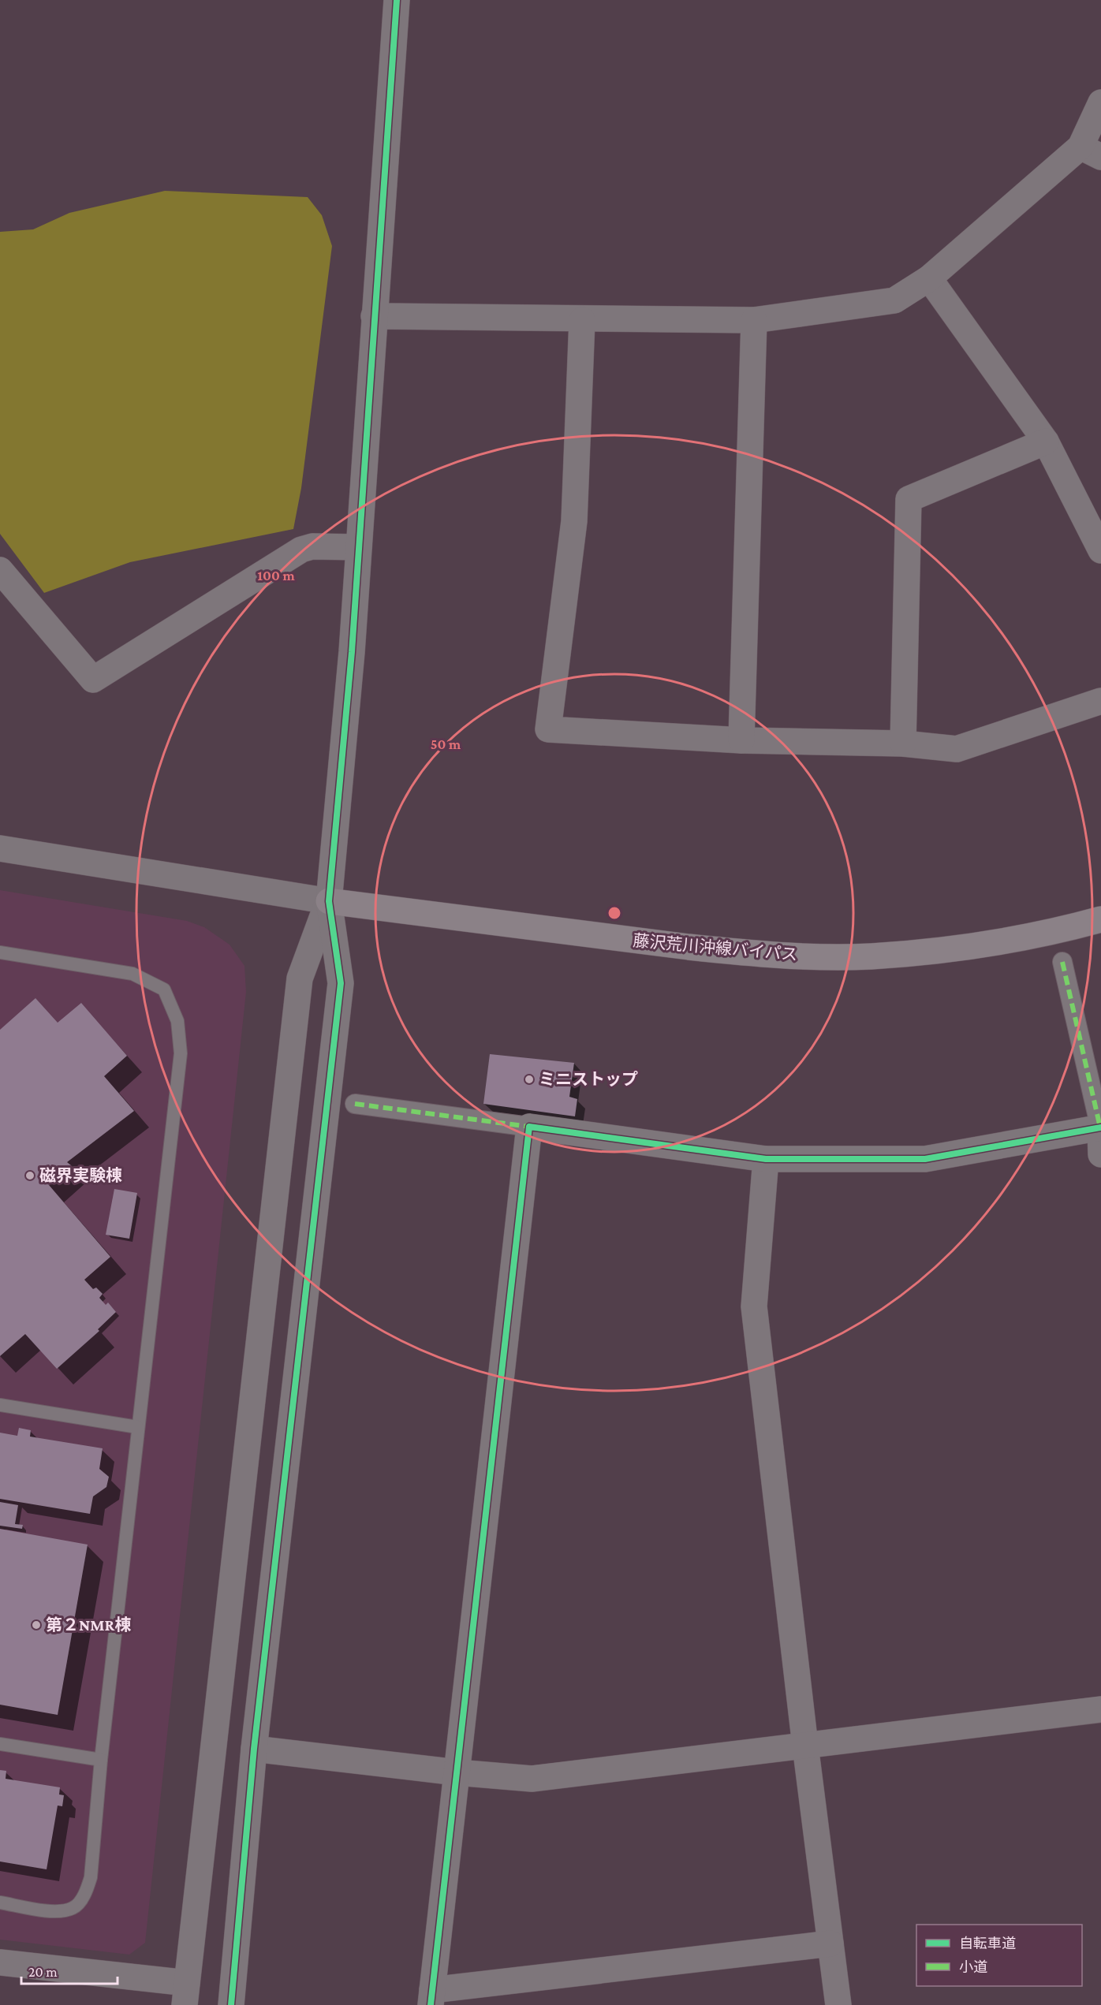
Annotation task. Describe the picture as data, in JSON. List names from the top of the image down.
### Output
{
  "streets": {
    "main road": ["藤沢荒川沖線バイパス"]
  },
  "places": ["ミニストップ", "磁界実験棟", "第２NMR棟"],
  "legend": ["自転車道", "小道"],
  "scale_bar": "20 m",
  "rings": ["100 m", "50 m"]
}
